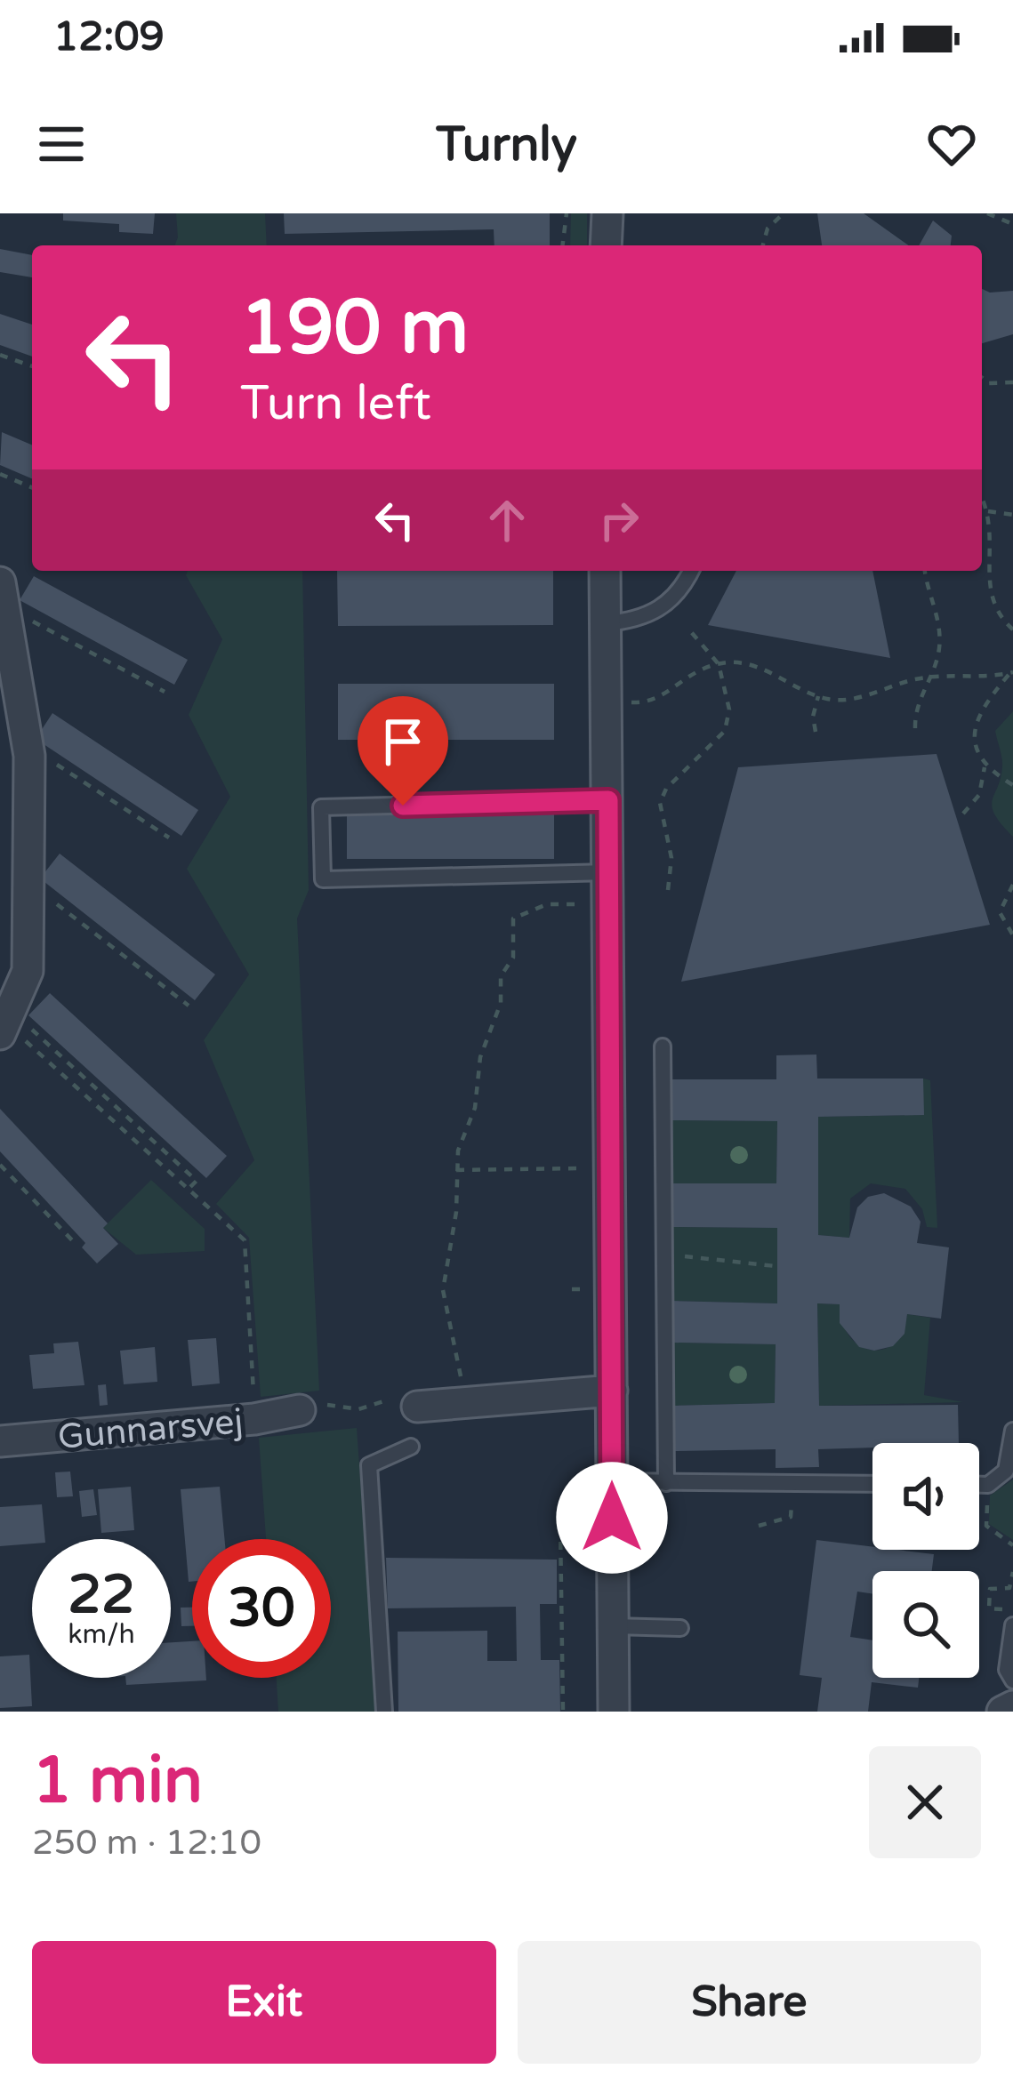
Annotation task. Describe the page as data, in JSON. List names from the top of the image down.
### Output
{
  "streets": {
    "street": ["Gunnarsvej"]
  },
  "page": {
    "status": "12:09",
    "header": "Turnly",
    "turn": ["190 m", "Turn left"],
    "speed": "22 km/h",
    "limit": "30",
    "heading": ["1 min", "250 m · 12:10"],
    "buttons": ["Exit", "Share"]
  }
}
